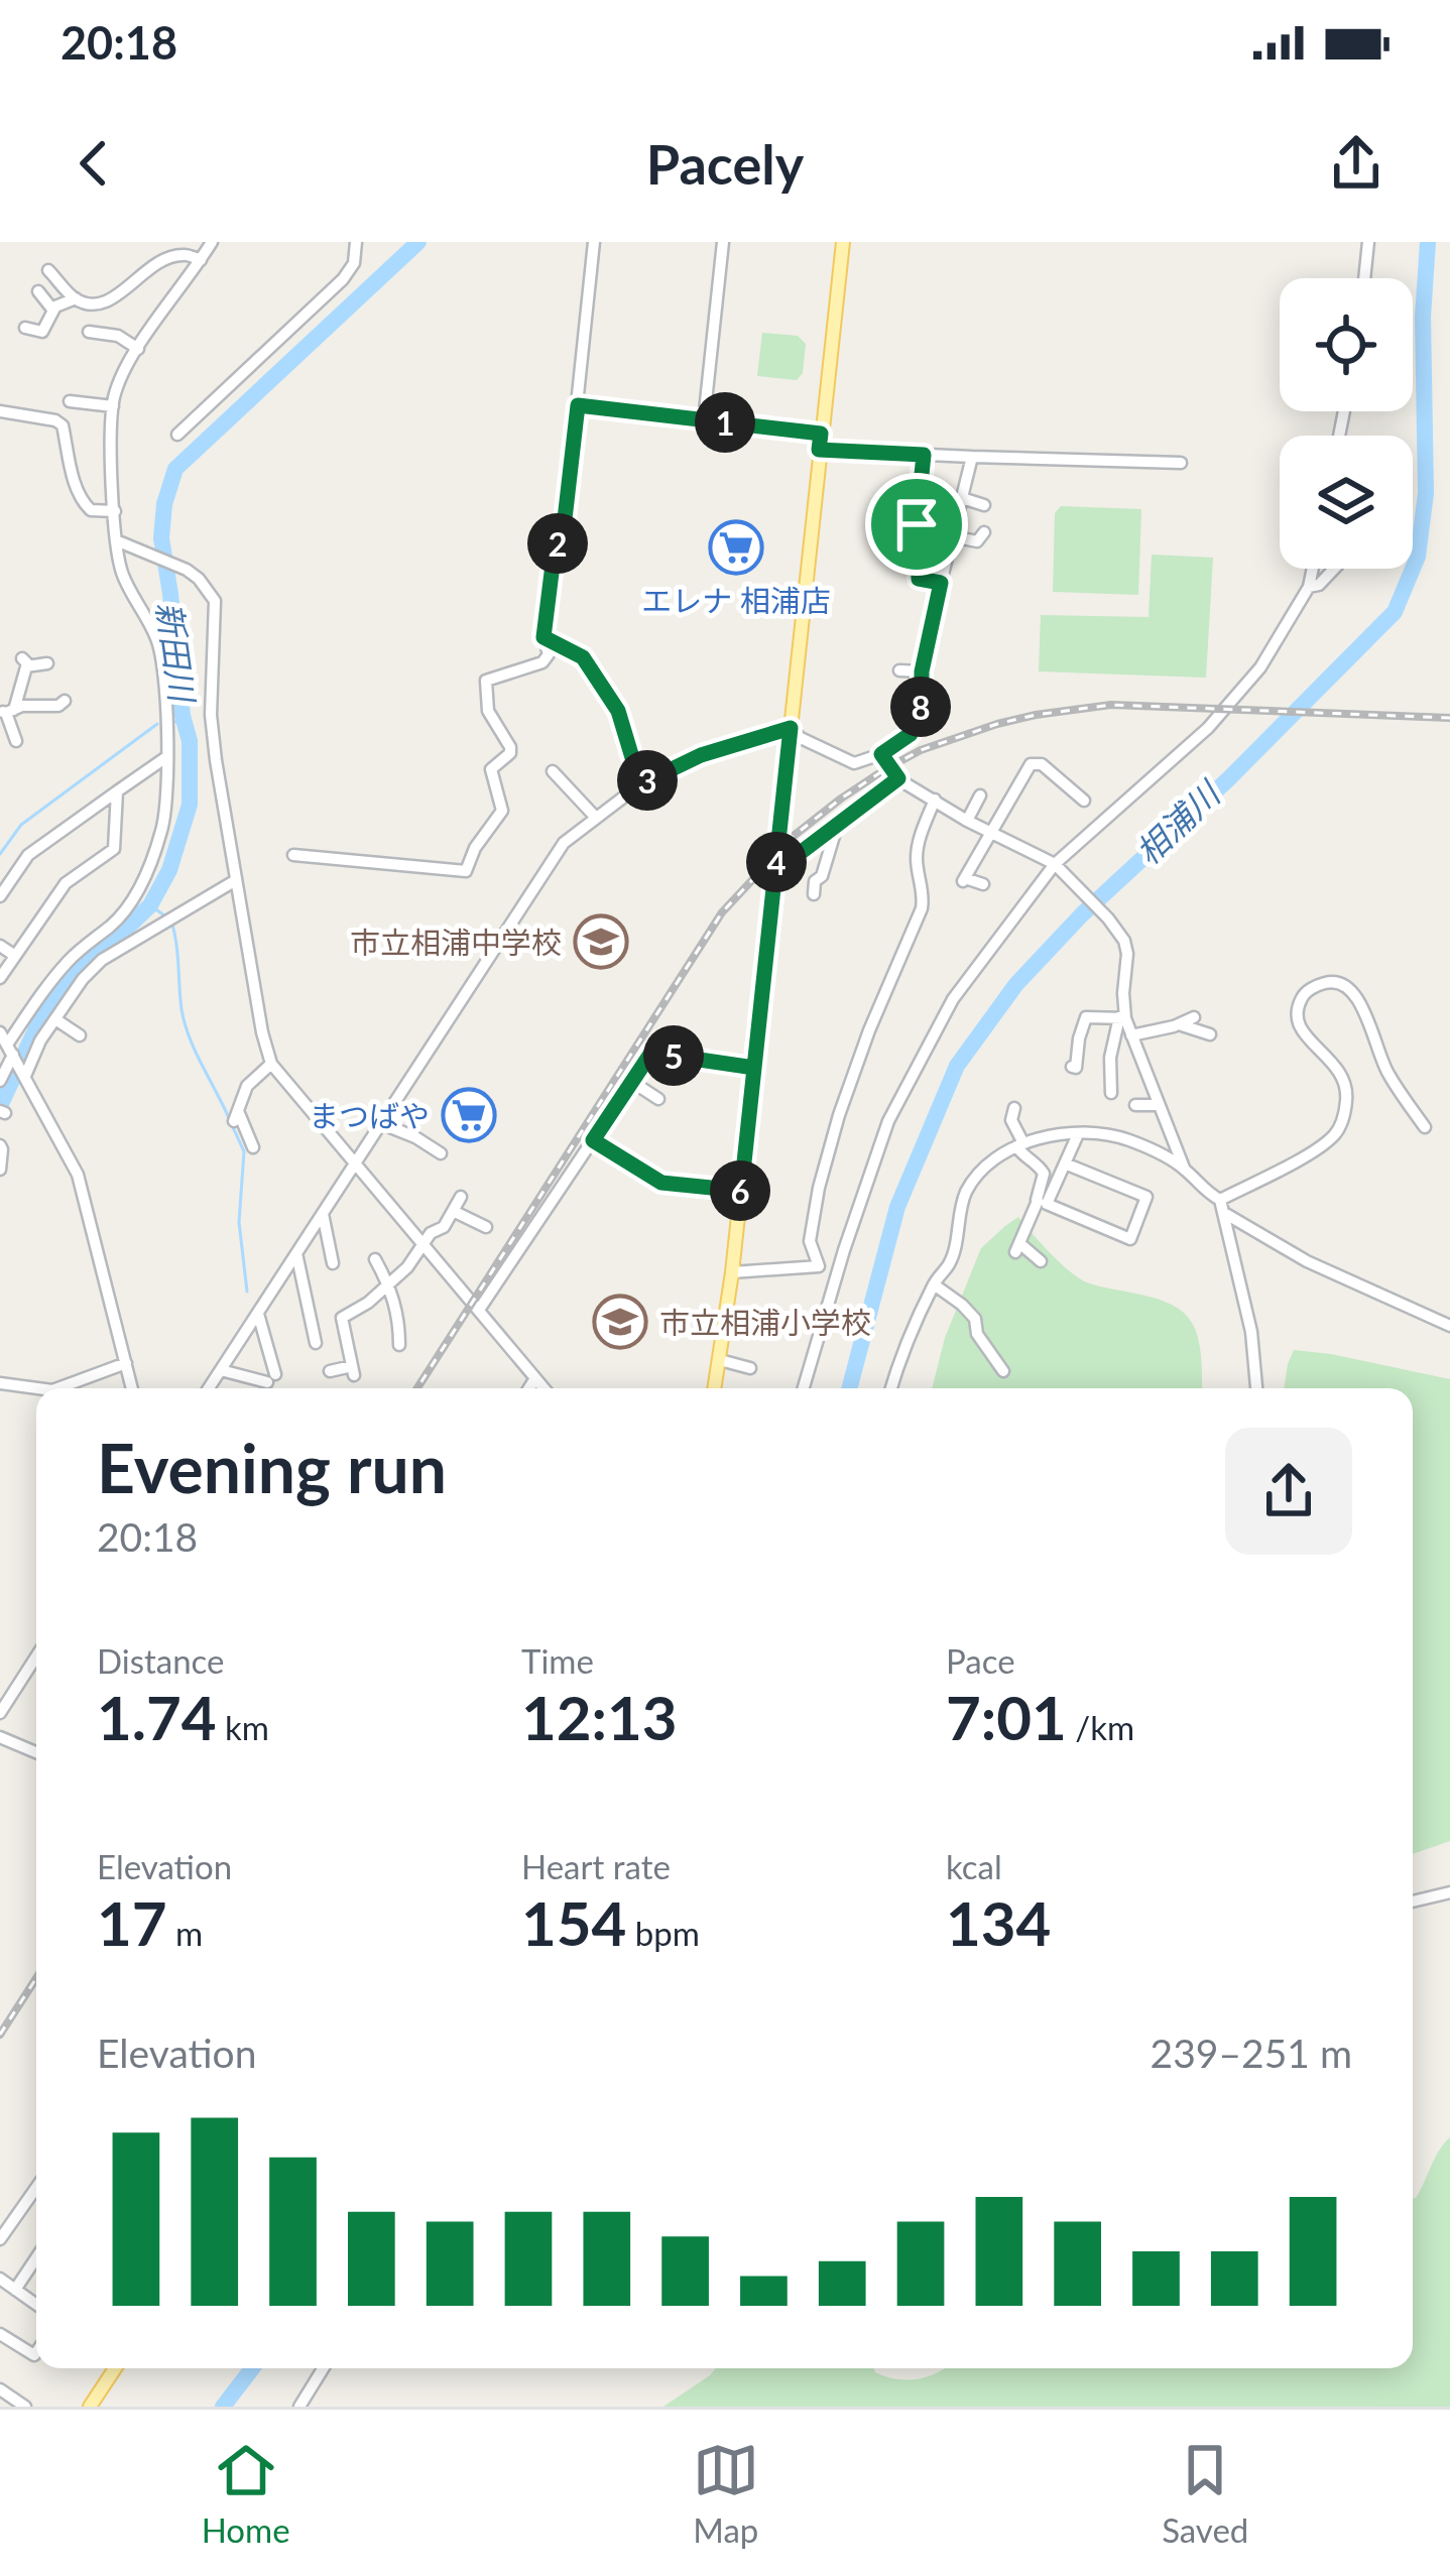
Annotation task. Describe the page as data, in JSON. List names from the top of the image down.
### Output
{
  "water": ["新田川", "相浦川"],
  "places": {
    "supermarket": ["エレナ 相浦店", "まつばや"],
    "school or university": ["市立相浦中学校", "市立相浦小学校"]
  },
  "page": {
    "status": "20:18",
    "header": "Pacely",
    "pins": [
      "1",
      "2",
      "8",
      "3",
      "4",
      "5",
      "6"
    ],
    "heading": ["Evening run", "20:18"],
    "stats": [
      ["Distance", "1.74 km"],
      ["Time", "12:13"],
      ["Pace", "7:01 /km"],
      ["Elevation", "17 m"],
      ["Heart rate", "154 bpm"],
      ["kcal", "134"]
    ],
    "chart": ["Elevation", "239–251 m"],
    "tabs": ["Home", "Map", "Saved"]
  }
}
